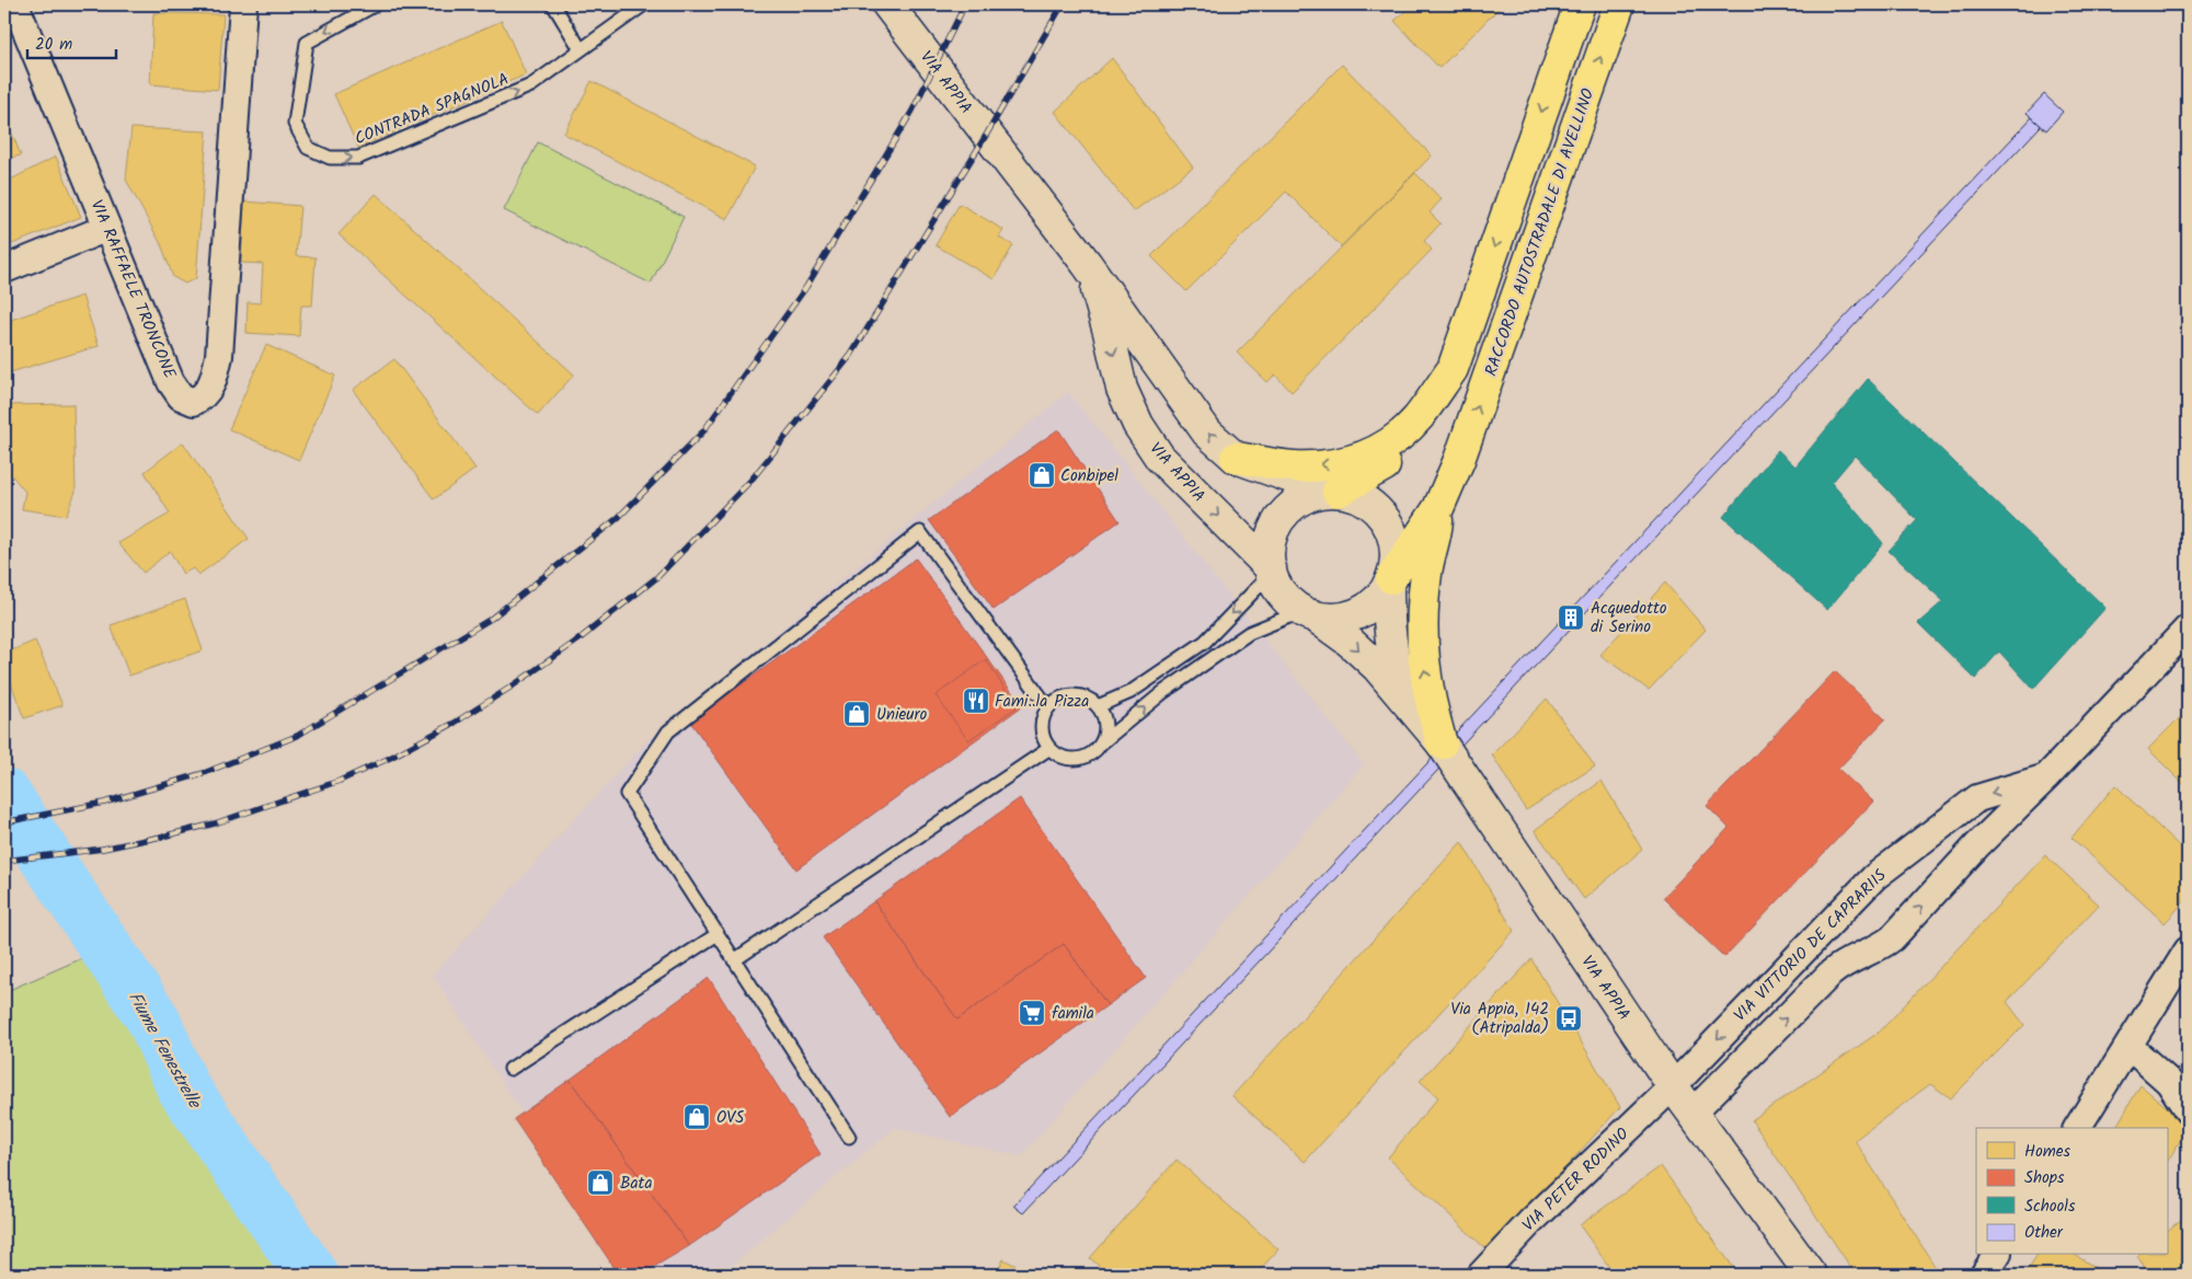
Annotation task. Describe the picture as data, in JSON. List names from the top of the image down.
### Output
{
  "streets": {
    "highway": ["RACCORDO AUTOSTRADALE DI AVELLINO"],
    "street": [
      "VIA APPIA",
      "VIA RAFFAELE TRONCONE",
      "VIA VITTORIO DE CAPRARIIS",
      "VIA PETER RODINO"
    ],
    "lane": ["CONTRADA SPAGNOLA"]
  },
  "crossings": [
    ["VIA APPIA", "VIA VITTORIO DE CAPRARIIS"],
    ["VIA APPIA", "VIA PETER RODINO"],
    ["VIA VITTORIO DE CAPRARIIS", "VIA PETER RODINO"]
  ],
  "water": ["Fiume Fenestrelle"],
  "places": {
    "shop": [
      "Conbipel",
      "Unieuro",
      "OVS",
      "Bata"
    ],
    "building": ["Acquedotto di Serino"],
    "restaurant": ["Fami..la Pizza"],
    "supermarket": ["famila"],
    "bus stop": ["Via Appia, 142 (Atripalda)"]
  },
  "legend": [
    "Homes",
    "Shops",
    "Schools",
    "Other"
  ],
  "scale_bar": "20 m"
}
